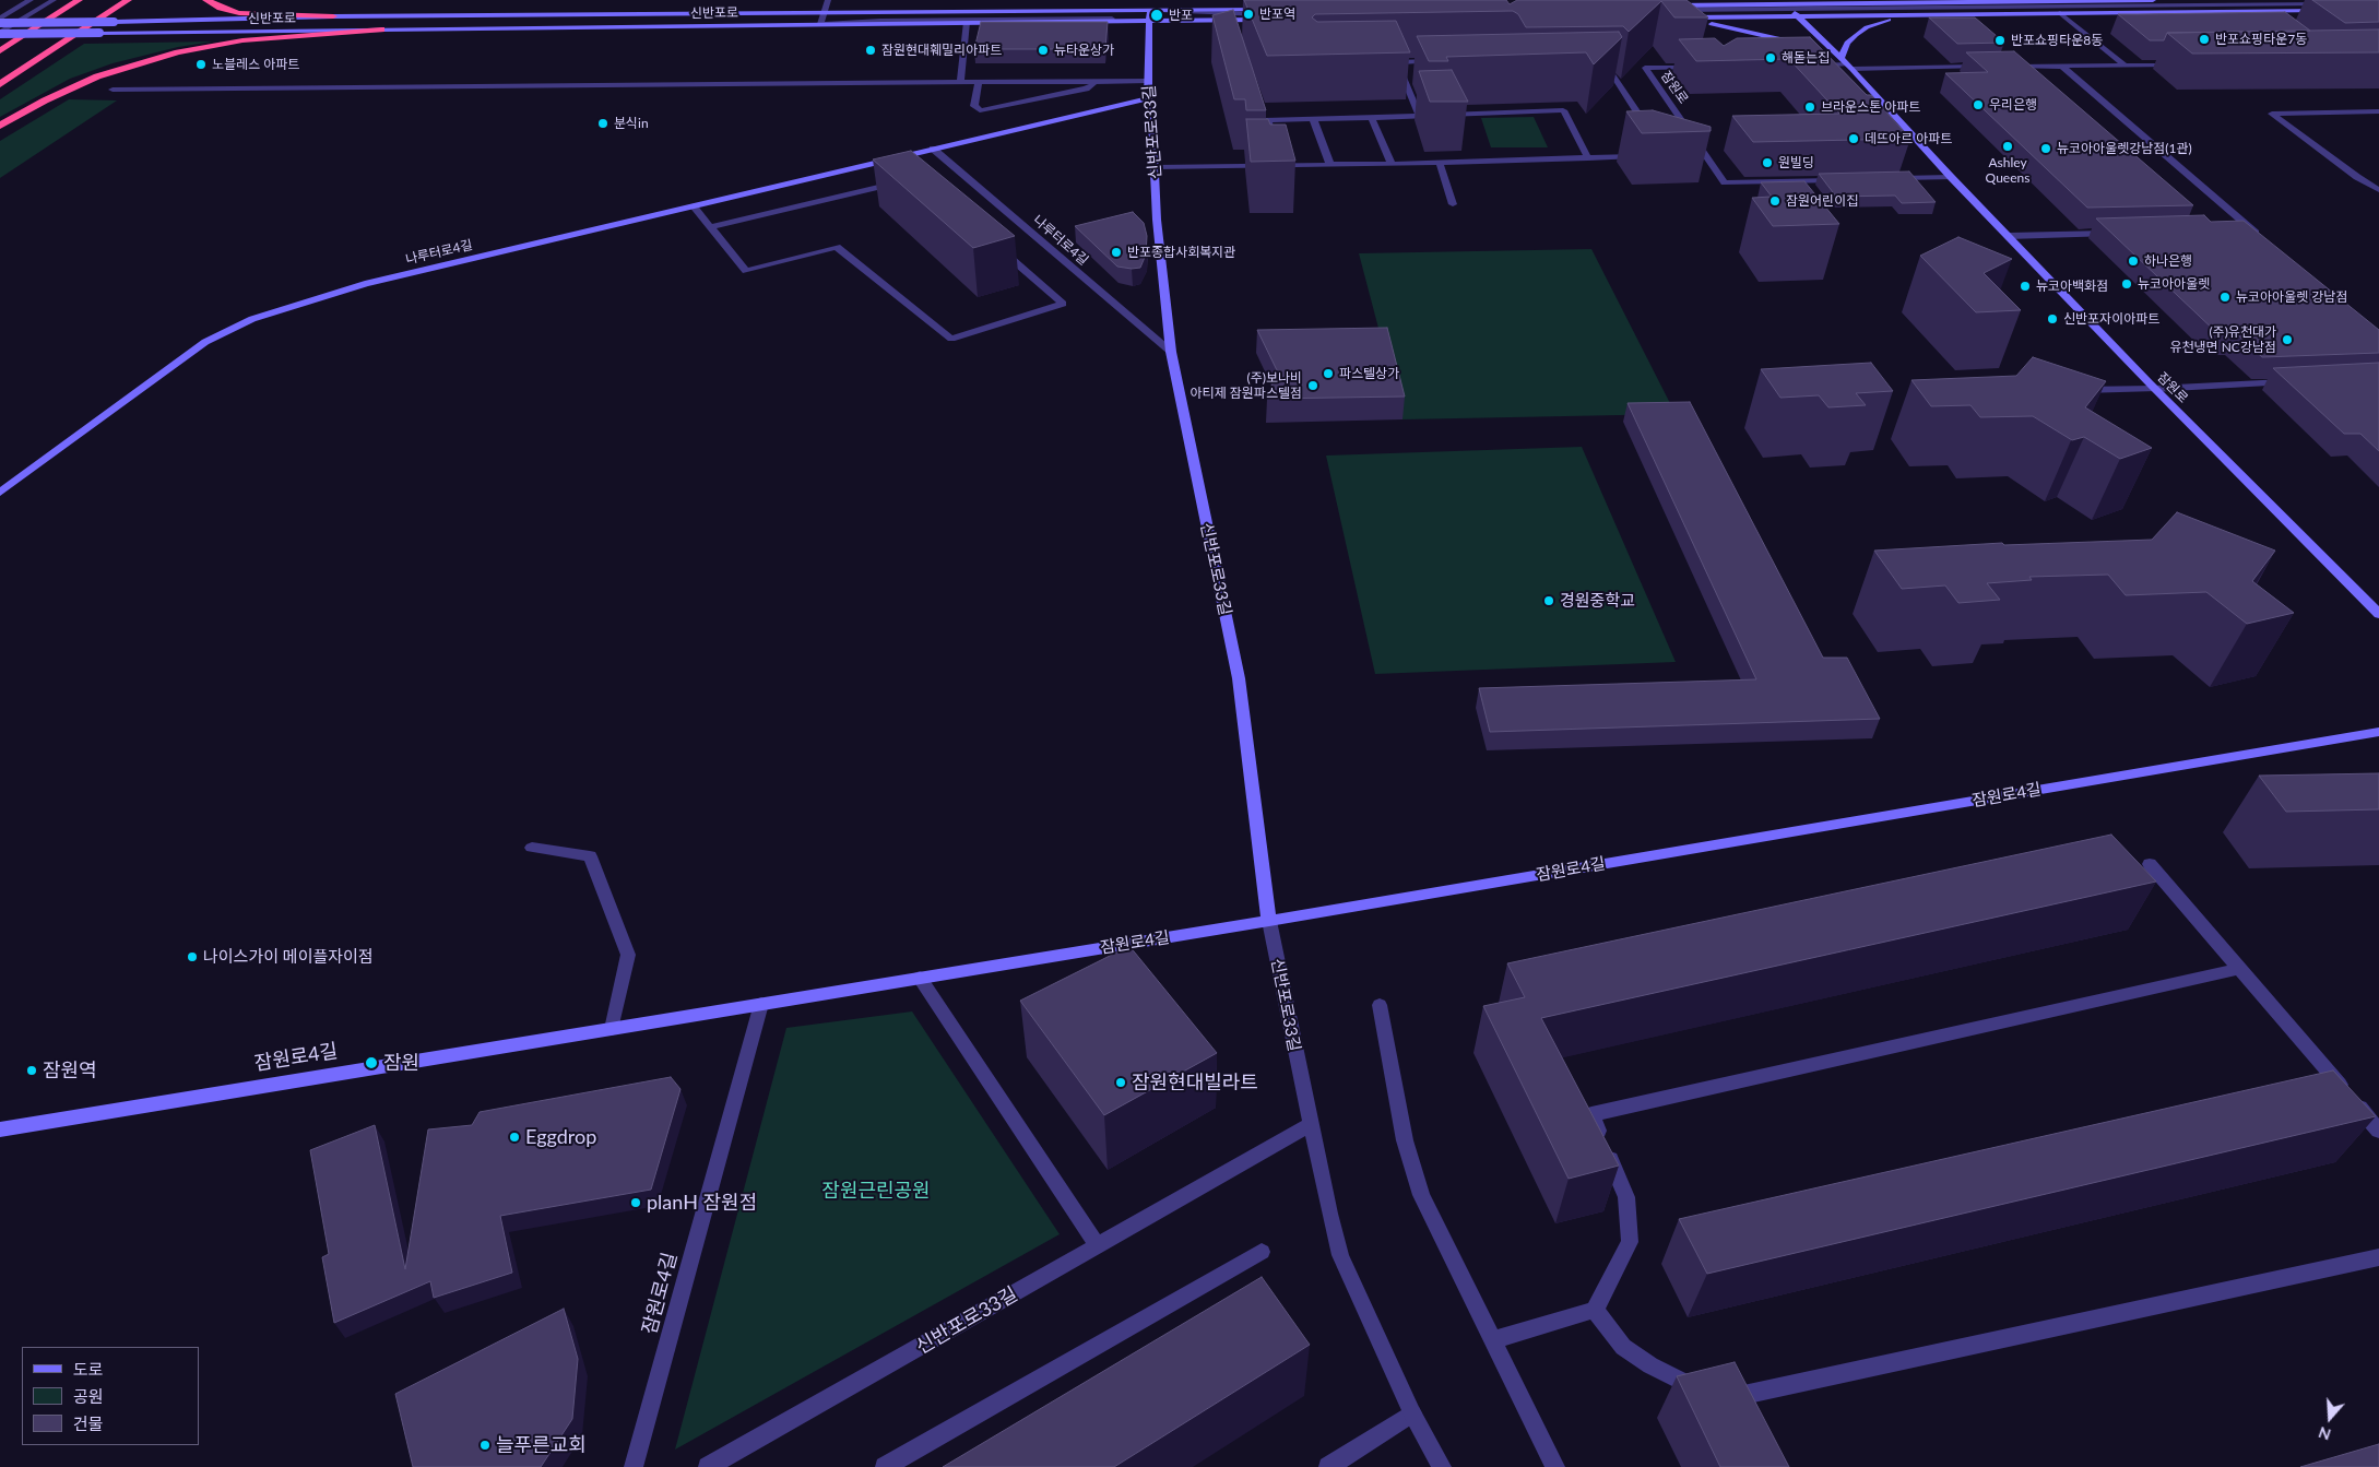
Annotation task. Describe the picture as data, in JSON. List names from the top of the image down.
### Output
{
  "streets": {
    "main road": [
      "신반포로",
      "잠원로",
      "신반포로33길",
      "나루터로4길",
      "잠원로4길"
    ]
  },
  "crossings": [
    ["신반포로", "신반포로33길"],
    ["신반포로33길", "나루터로4길"],
    ["신반포로33길", "잠원로4길"]
  ],
  "parks": ["잠원근린공원"],
  "places": [
    "반포역",
    "반포",
    "반포쇼핑타운7동",
    "반포쇼핑타운8동",
    "잠원현대훼밀리아파트",
    "뉴타운상가",
    "해돋는집",
    "노블레스 아파트",
    "우리은행",
    "브라운스톤 아파트",
    "분식in",
    "데뜨아르 아파트",
    "Ashley Queens",
    "뉴코아아울렛강남점(1관)",
    "원빌딩",
    "잠원어린이집",
    "반포종합사회복지관",
    "하나은행",
    "뉴코아아울렛",
    "뉴코아백화점",
    "뉴코아아울렛 강남점",
    "신반포자이아파트",
    "(주)유천대가 유천냉면 NC강남점",
    "파스텔상가",
    "(주)보나비 아티제 잠원파스텔점",
    "경원중학교",
    "나이스가이 메이플자이점",
    "잠원",
    "잠원역",
    "잠원현대빌라트",
    "Eggdrop",
    "planH 잠원점",
    "늘푸른교회"
  ],
  "legend": ["도로", "공원", "건물"],
  "north": "bottom"
}
